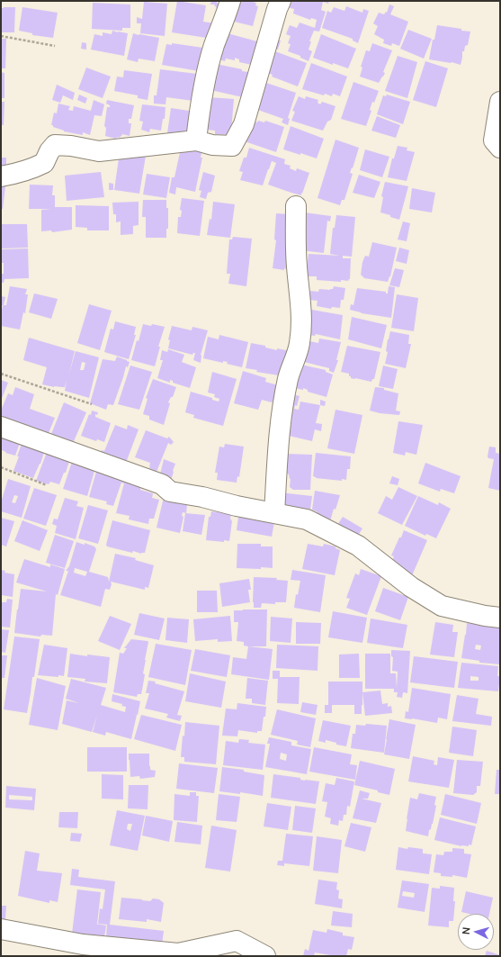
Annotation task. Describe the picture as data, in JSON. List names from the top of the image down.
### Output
{
  "north": "left"
}
